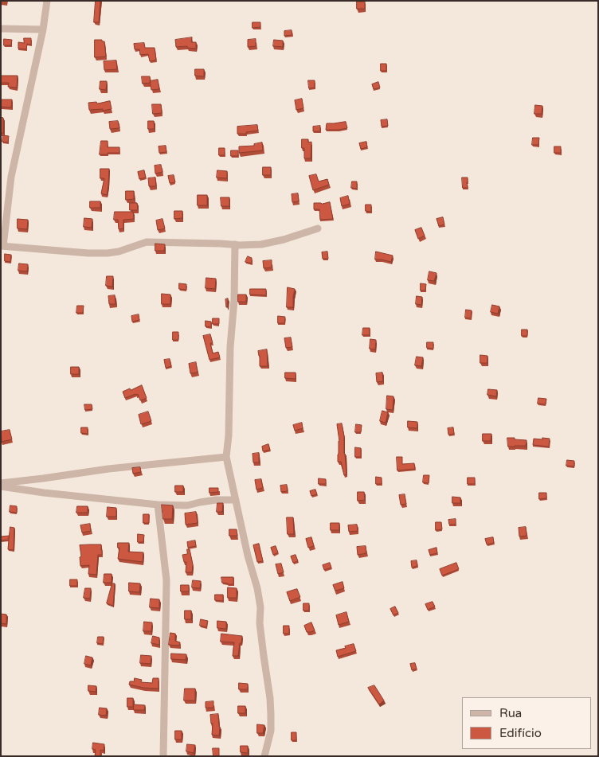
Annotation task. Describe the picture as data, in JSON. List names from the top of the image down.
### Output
{
  "legend": ["Rua", "Edifício"]
}
